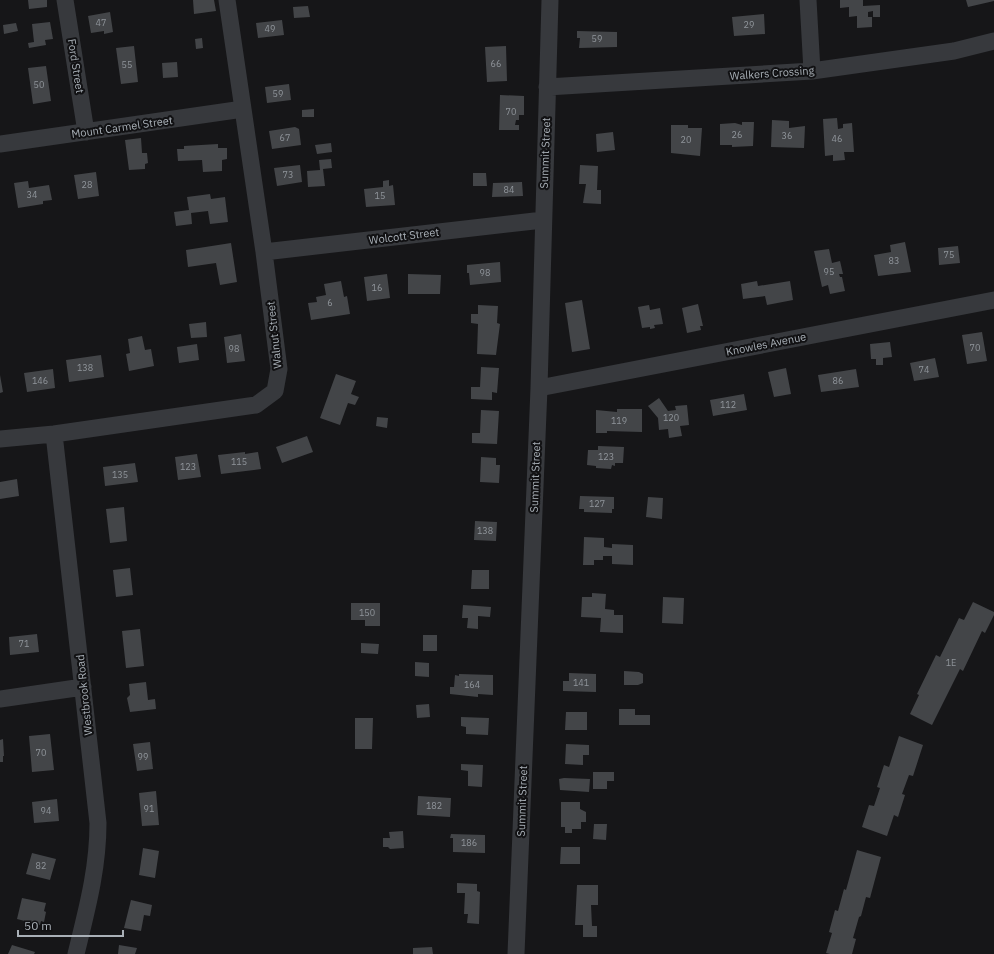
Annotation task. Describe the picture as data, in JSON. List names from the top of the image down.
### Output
{
  "streets": {
    "street": [
      "Ford Street",
      "Walkers Crossing",
      "Mount Carmel Street",
      "Summit Street",
      "Wolcott Street",
      "Walnut Street",
      "Knowles Avenue",
      "Westbrook Road"
    ]
  },
  "crossings": [
    ["Ford Street", "Mount Carmel Street"],
    ["Walkers Crossing", "Summit Street"],
    ["Mount Carmel Street", "Walnut Street"],
    ["Summit Street", "Wolcott Street"],
    ["Summit Street", "Knowles Avenue"],
    ["Wolcott Street", "Walnut Street"],
    ["Walnut Street", "Westbrook Road"]
  ],
  "house_numbers": [
    "47",
    "29",
    "49",
    "59",
    "66",
    "55",
    "50",
    "59",
    "70",
    "26",
    "36",
    "67",
    "46",
    "20",
    "73",
    "28",
    "84",
    "34",
    "15",
    "75",
    "83",
    "95",
    "98",
    "16",
    "6",
    "70",
    "98",
    "138",
    "74",
    "146",
    "86",
    "112",
    "120",
    "119",
    "123",
    "115",
    "123",
    "135",
    "127",
    "138",
    "150",
    "71",
    "1E",
    "141",
    "164",
    "70",
    "99",
    "182",
    "91",
    "94",
    "186",
    "82"
  ],
  "scale_bar": "50 m"
}
